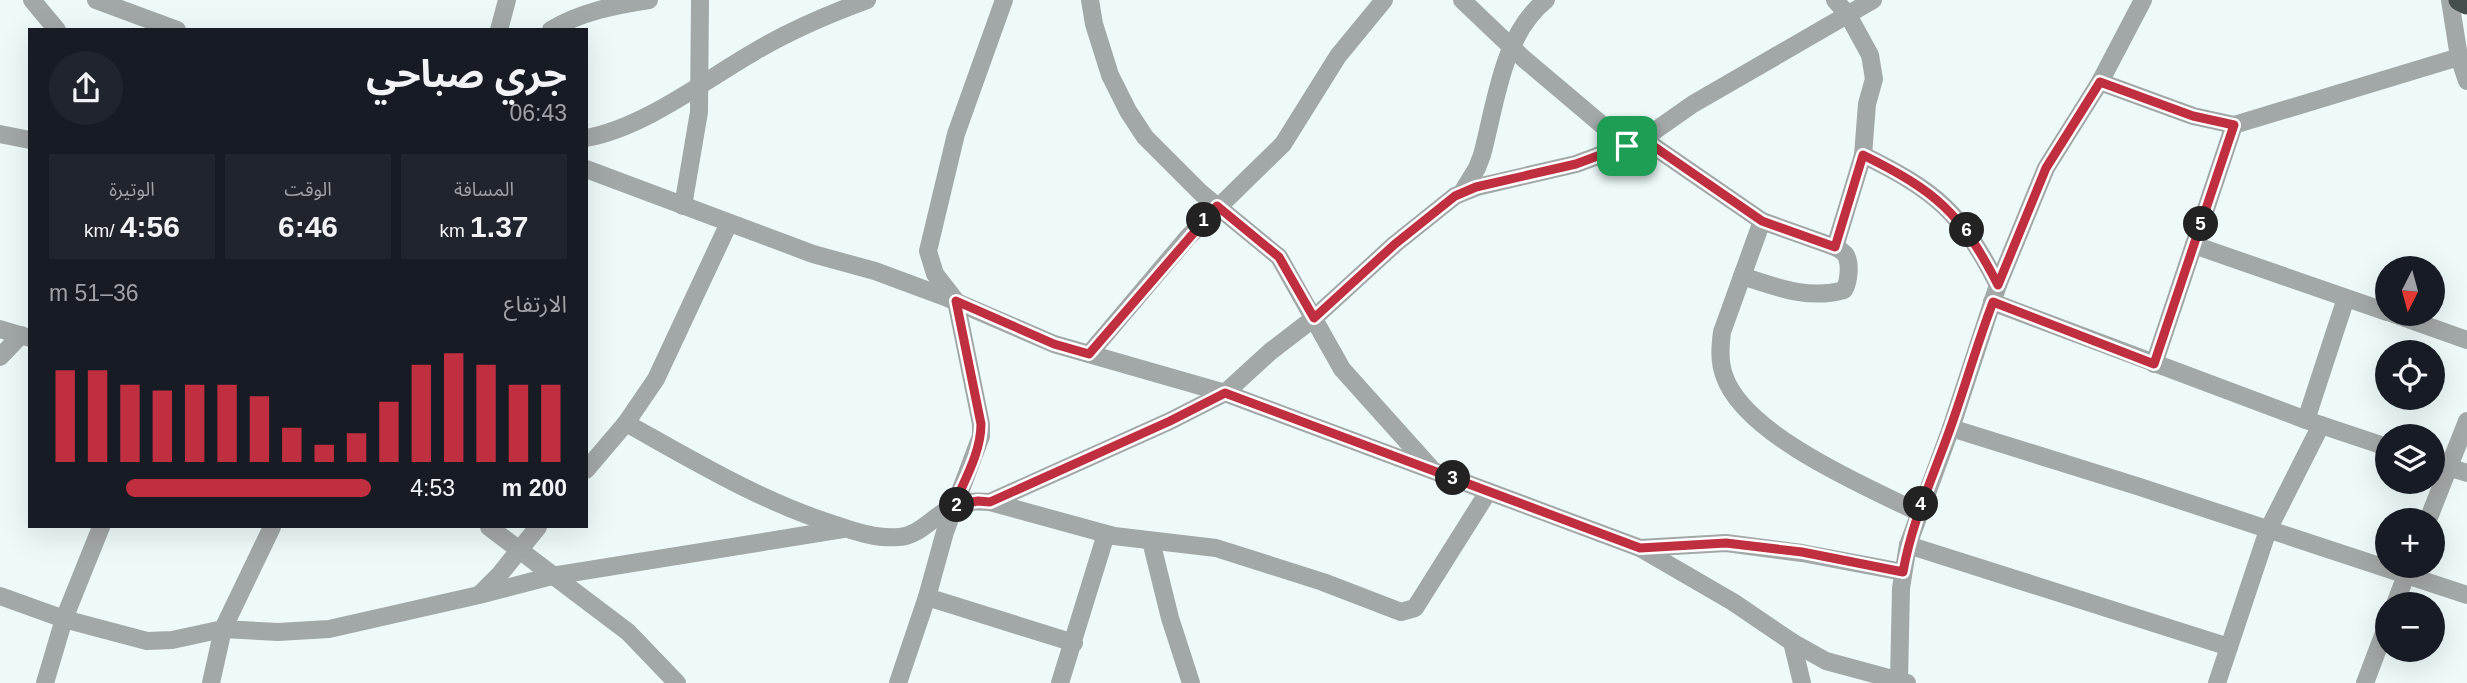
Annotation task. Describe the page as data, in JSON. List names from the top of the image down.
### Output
{
  "north": "bottom",
  "page": {
    "heading": ["جري صباحي", "06:43"],
    "stats": [
      ["المسافة", "1.37 km"],
      ["الوقت", "6:46"],
      ["الوتيرة", "4:56 /km"]
    ],
    "pins": [
      "1",
      "5",
      "6",
      "3",
      "4",
      "2"
    ],
    "map_buttons": ["+", "−"],
    "chart": ["الارتفاع", "36–51 m"],
    "list": [
      {
        "name": "200 m",
        "note": "4:53"
      }
    ]
  }
}
